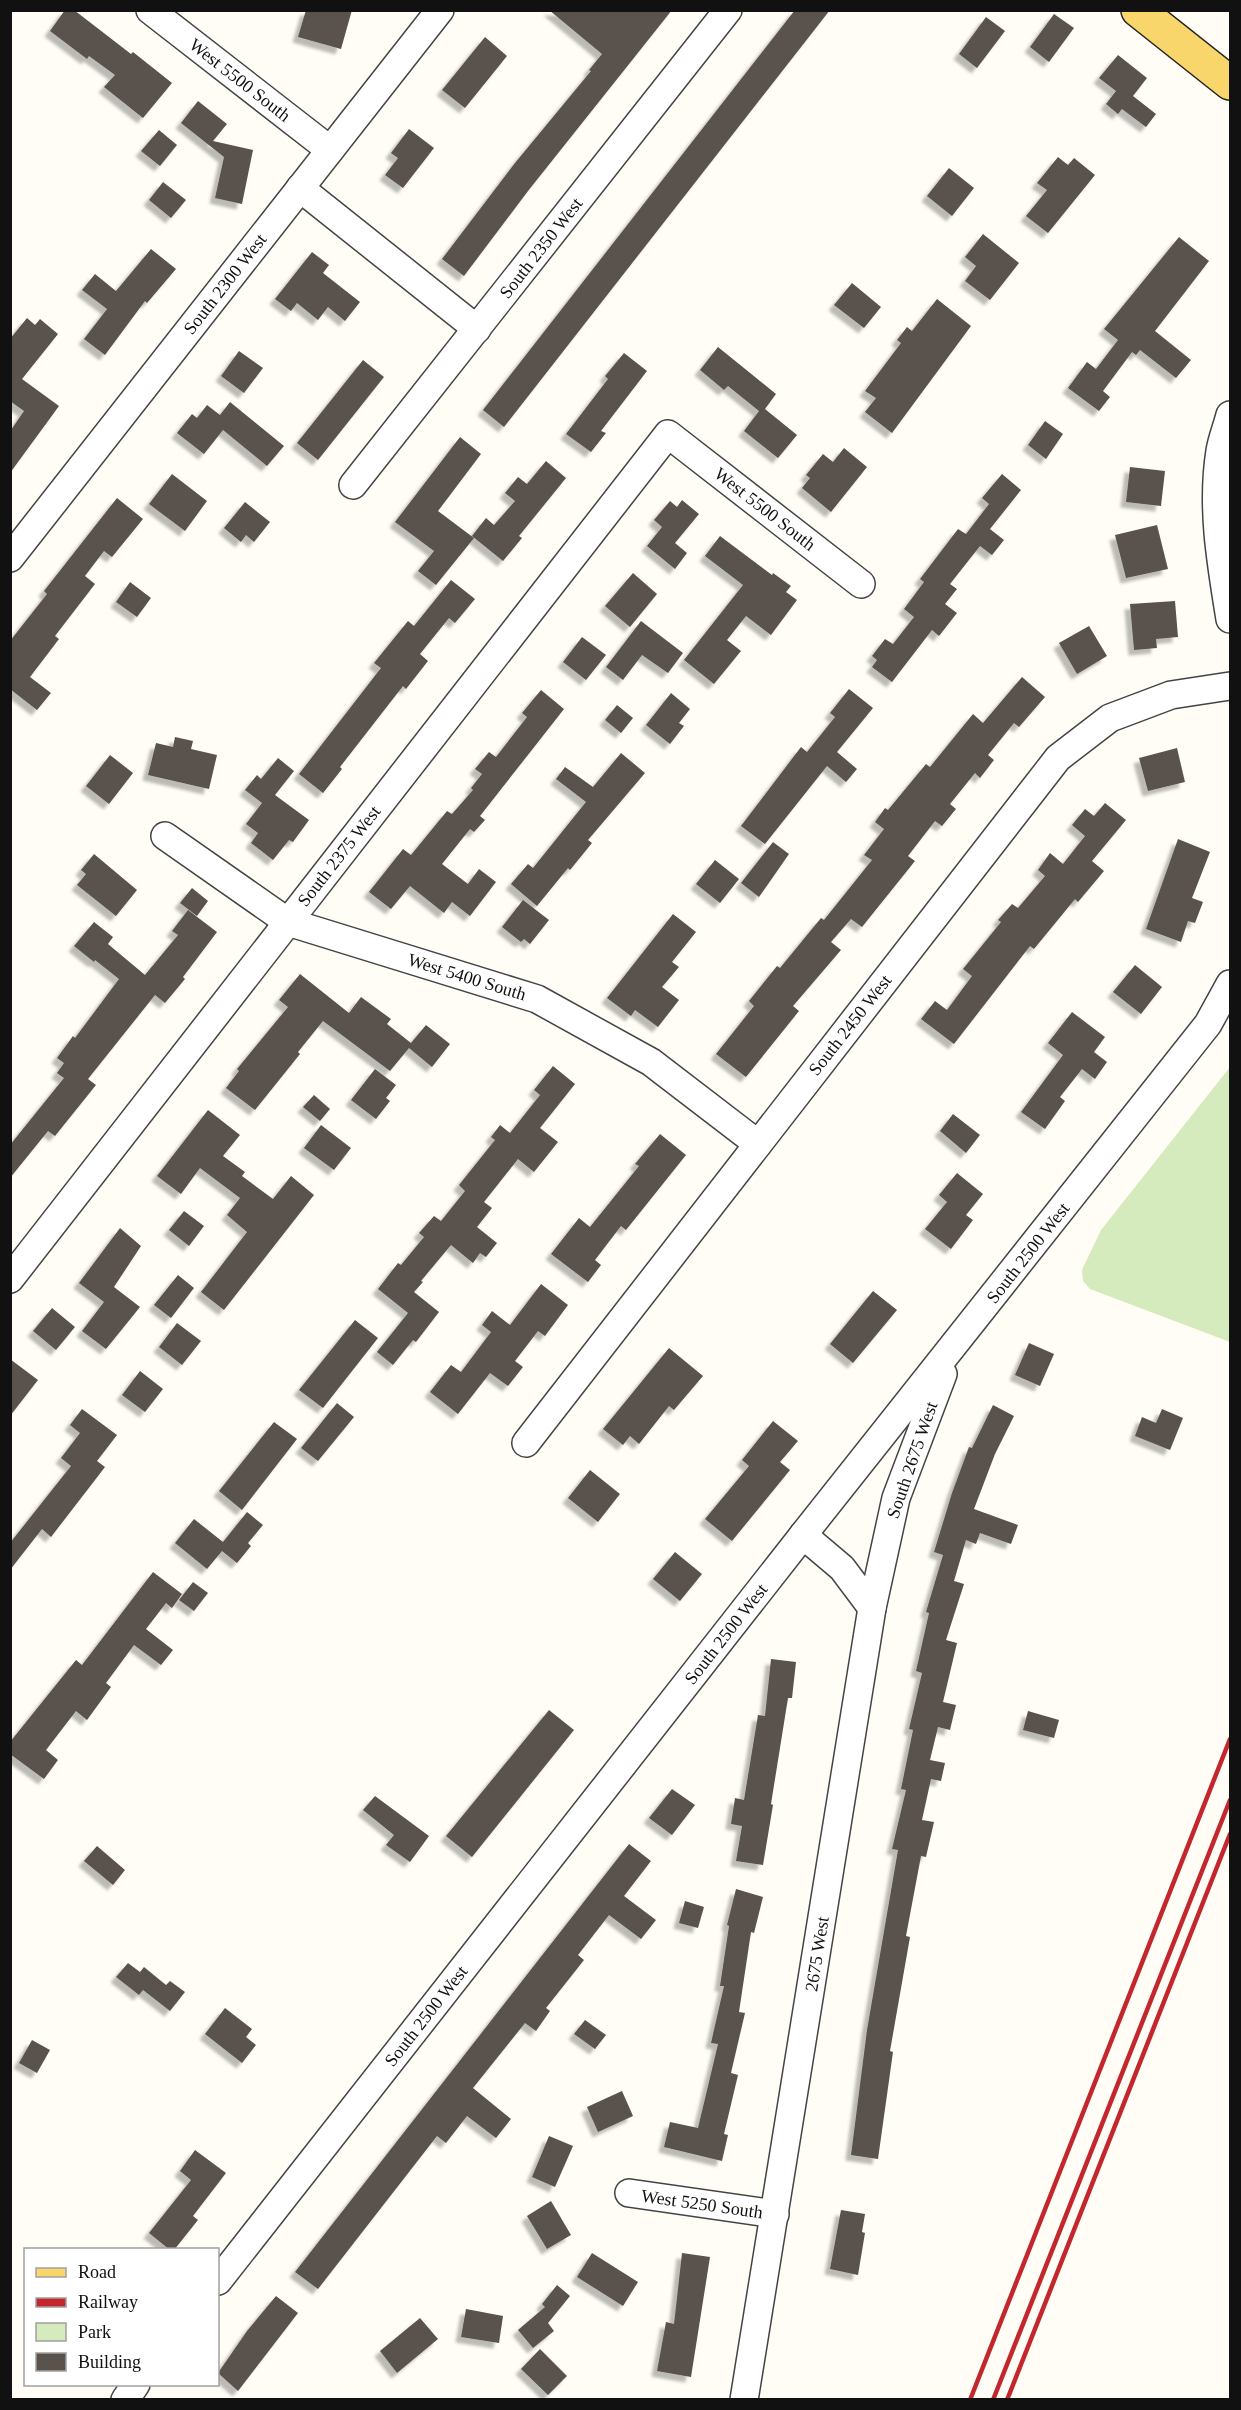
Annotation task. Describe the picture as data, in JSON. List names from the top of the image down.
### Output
{
  "streets": {
    "street": [
      "West 5500 South",
      "South 2350 West",
      "South 2300 West",
      "South 2375 West",
      "West 5400 South",
      "South 2450 West",
      "South 2500 West",
      "South 2675 West",
      "2675 West",
      "West 5250 South"
    ]
  },
  "crossings": [
    ["West 5500 South", "South 2300 West"],
    ["West 5500 South", "South 2375 West"],
    ["South 2375 West", "West 5400 South"],
    ["West 5400 South", "South 2450 West"],
    ["South 2500 West", "South 2675 West"],
    ["South 2675 West", "2675 West"],
    ["2675 West", "West 5250 South"]
  ],
  "legend": [
    "Road",
    "Railway",
    "Park",
    "Building"
  ]
}
